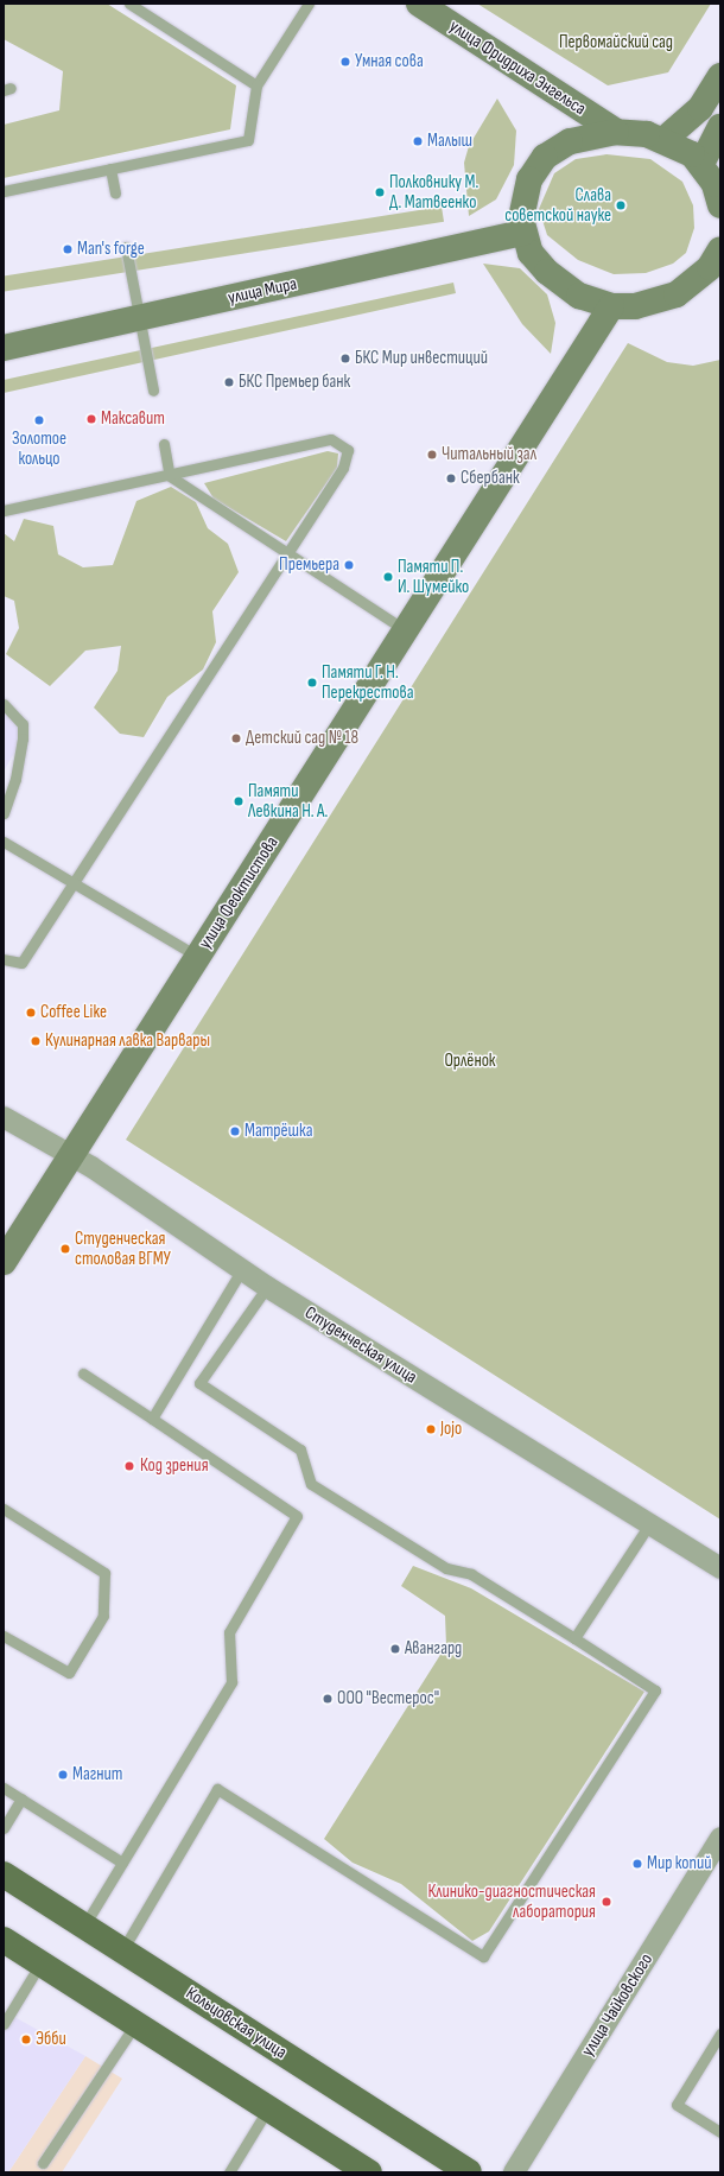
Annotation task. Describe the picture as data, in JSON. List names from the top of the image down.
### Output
{
  "streets": {
    "main road": ["Кольцовская улица"],
    "street": [
      "улица Фридриха Энгельса",
      "улица Мира",
      "улица Феоктистова",
      "Студенческая улица",
      "улица Чайковского"
    ]
  },
  "crossings": [
    ["улица Фридриха Энгельса", "улица Мира"],
    ["улица Фридриха Энгельса", "улица Феоктистова"],
    ["улица Феоктистова", "Студенческая улица"]
  ],
  "parks": ["Первомайский сад", "Орлёнок"],
  "places": [
    "Умная сова",
    "Малыш",
    "Полковнику М. Д. Матвеенко",
    "Слава советской науке",
    "Man's forge",
    "БКС Мир инвестиций",
    "БКС Премьер банк",
    "Максавит",
    "Золотое кольцо",
    "Читальный зал",
    "Сбербанк",
    "Премьера",
    "Памяти П. И. Шумейко",
    "Памяти Г. Н. Перекрестова",
    "Детский сад № 18",
    "Памяти Левкина Н. А.",
    "Coffee Like",
    "Кулинарная лавка Варвары",
    "Матрёшка",
    "Студенческая столовая ВГМУ",
    "Jojo",
    "Код зрения",
    "Авангард",
    "ООО \"Вестерос\"",
    "Магнит",
    "Мир копий",
    "Клинико-диагностическая лаборатория",
    "Эбби"
  ]
}
